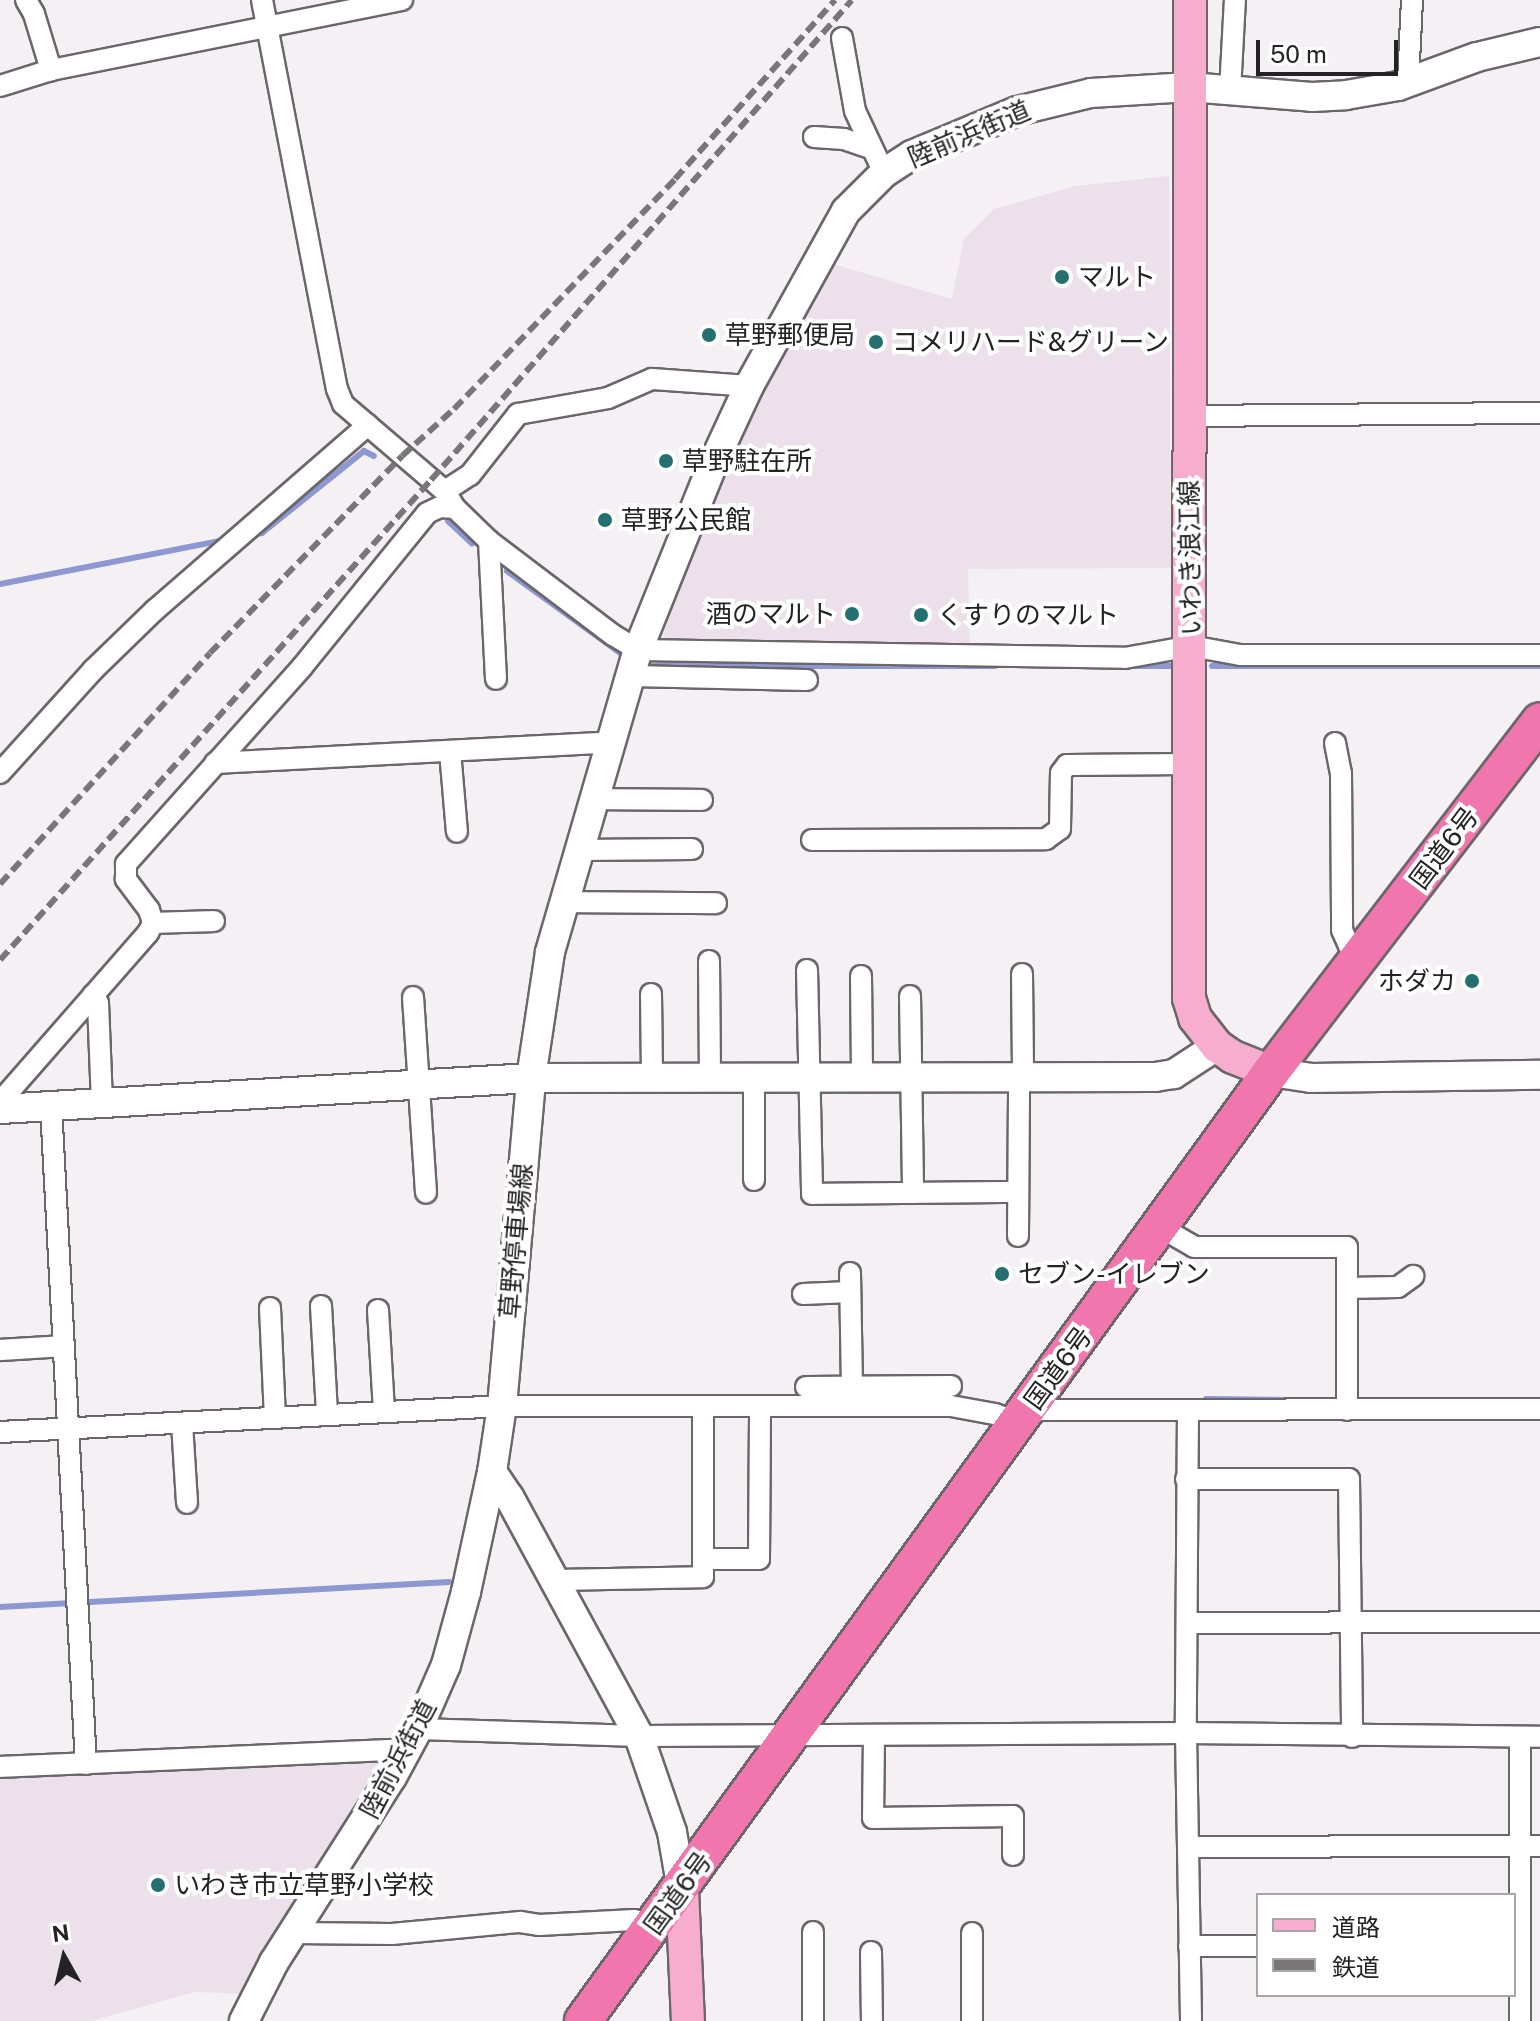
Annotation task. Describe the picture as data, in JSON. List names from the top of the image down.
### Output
{
  "streets": {
    "highway": ["国道6号"],
    "main road": ["いわき浪江線"],
    "street": ["陸前浜街道", "草野停車場線"]
  },
  "crossings": [
    ["陸前浜街道", "いわき浪江線"],
    ["陸前浜街道", "草野停車場線"],
    ["いわき浪江線", "国道6号"]
  ],
  "places": [
    "マルト",
    "草野郵便局",
    "コメリハード&グリーン",
    "草野駐在所",
    "草野公民館",
    "酒のマルト",
    "くすりのマルト",
    "ホダカ",
    "セブン-イレブン",
    "いわき市立草野小学校"
  ],
  "legend": ["道路", "鉄道"],
  "scale_bar": "50 m",
  "north": "top"
}
